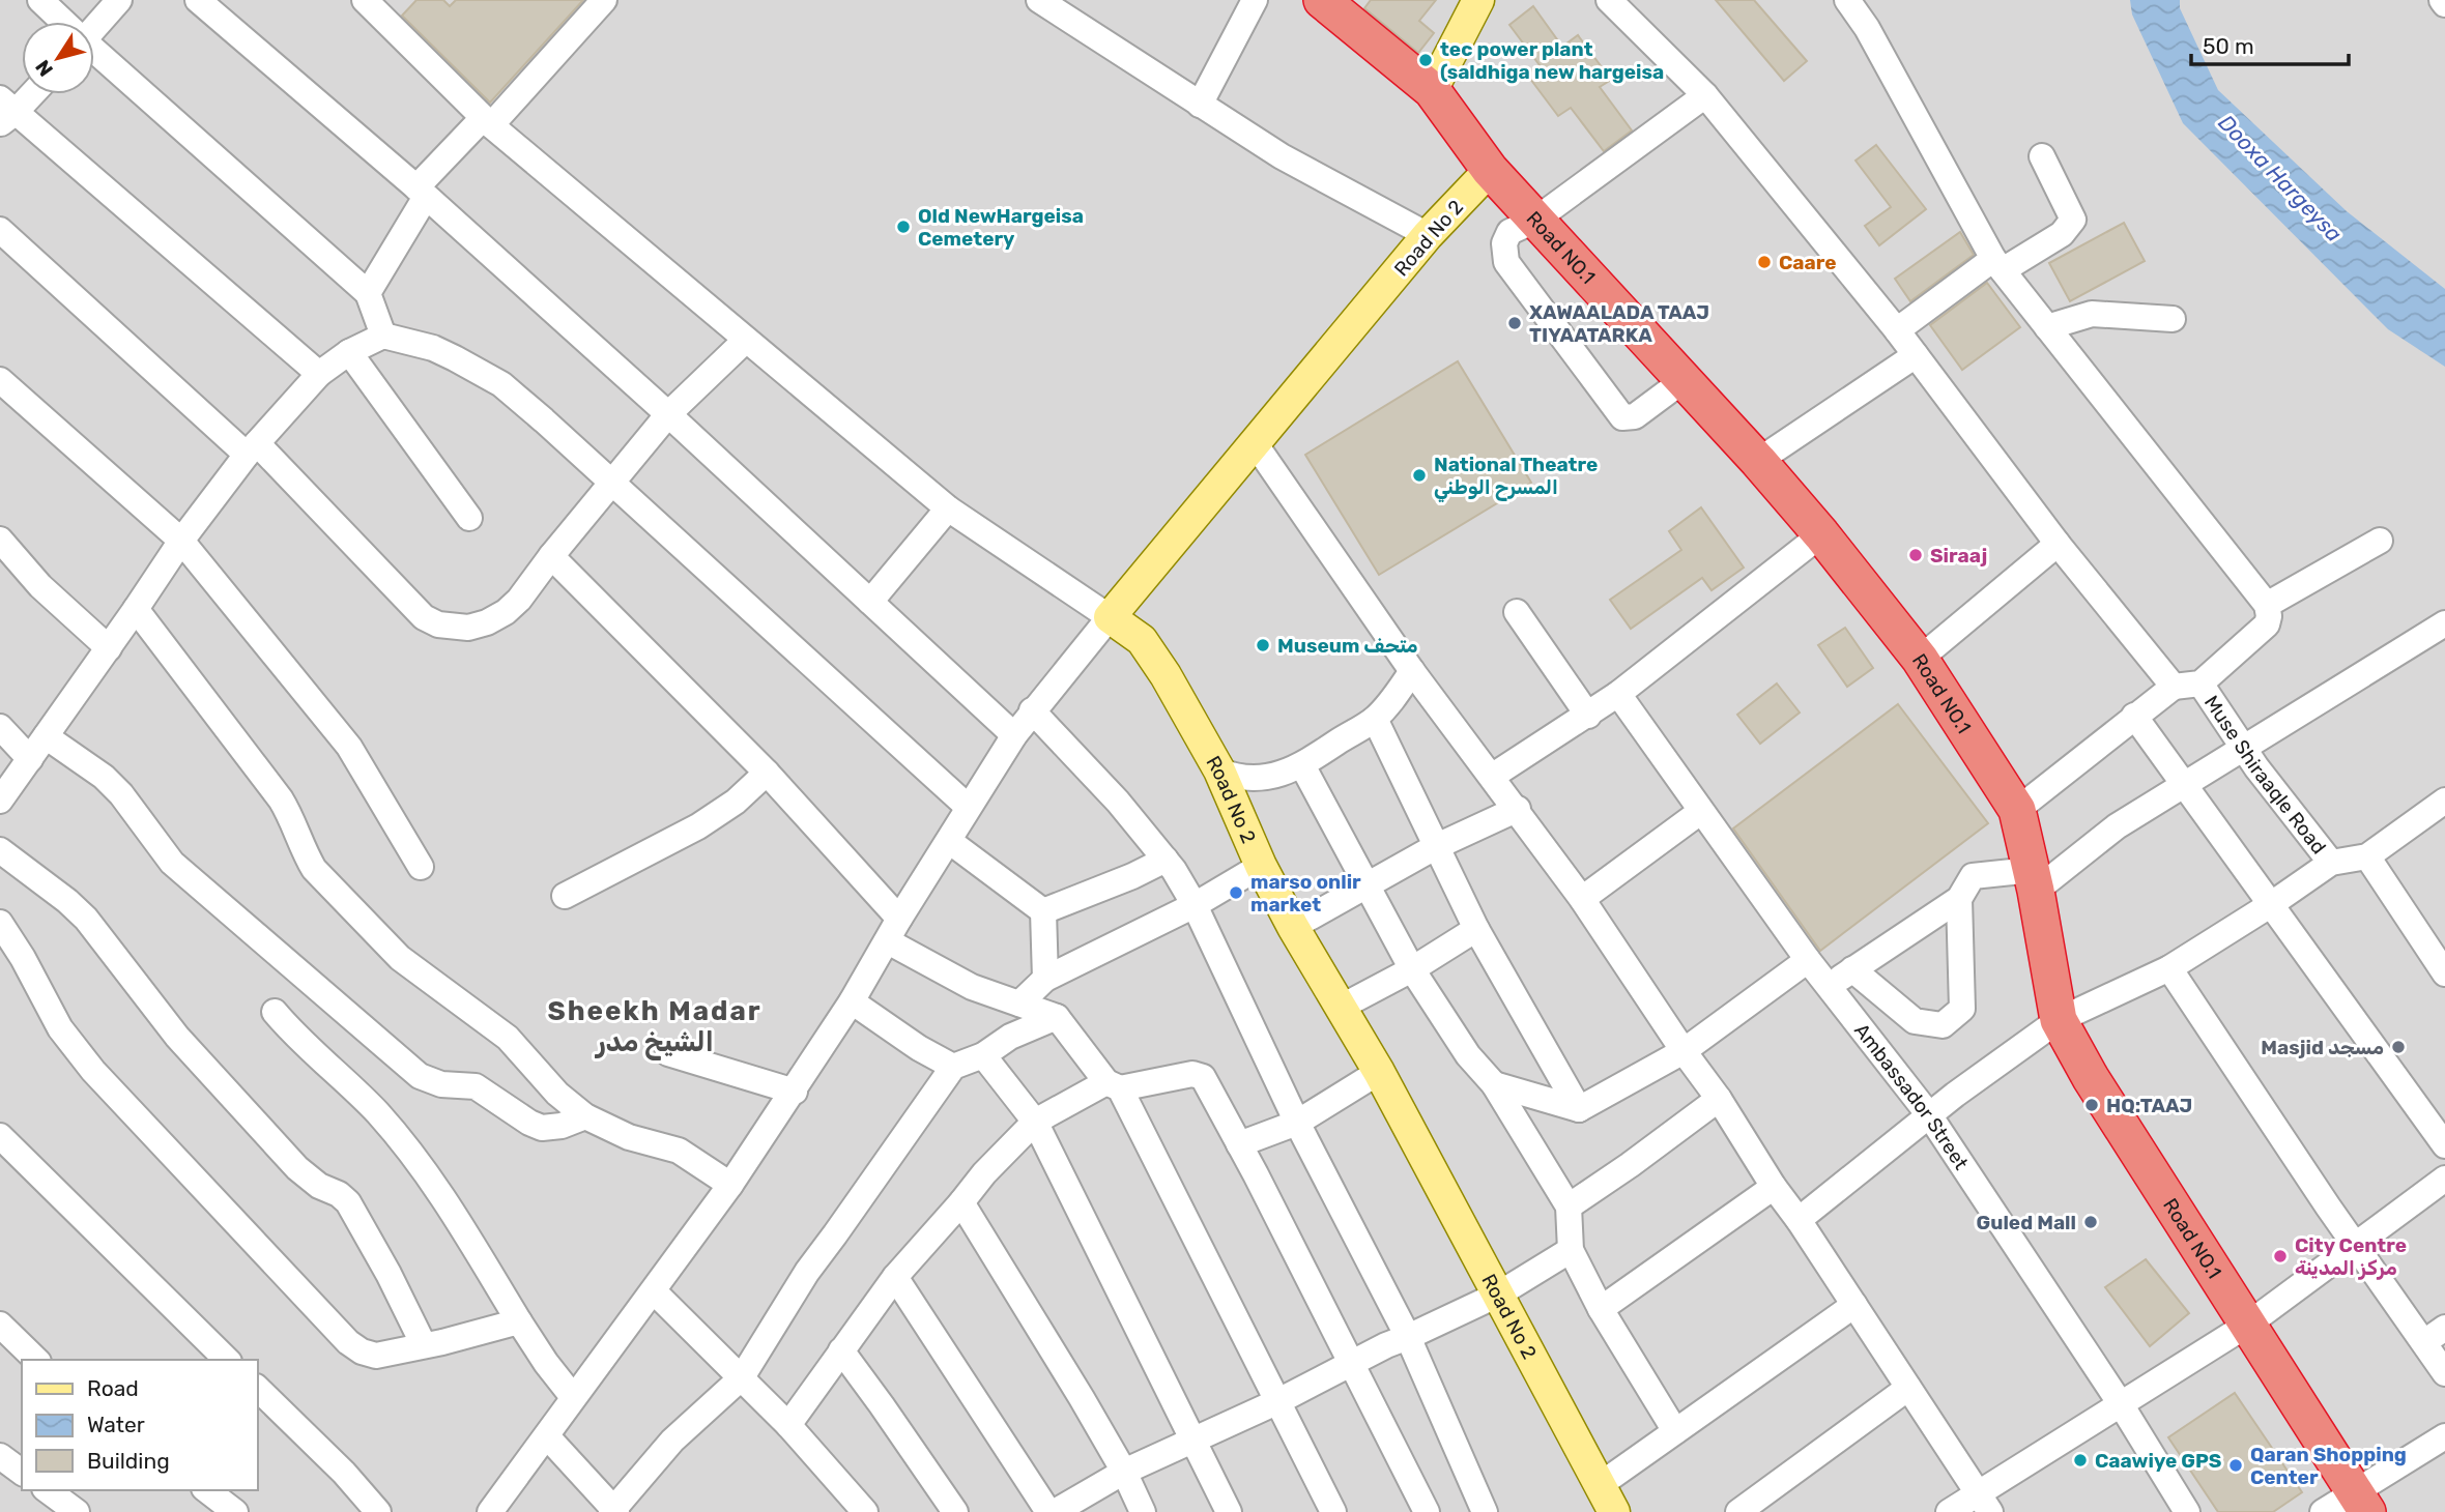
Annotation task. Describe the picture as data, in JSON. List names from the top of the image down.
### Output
{
  "streets": {
    "highway": ["Road NO.1"],
    "main road": ["Road No 2"],
    "street": ["Muse Shiraaqle Road", "Ambassador Street"]
  },
  "crossings": [
    ["Road No 2", "Road NO.1"]
  ],
  "districts": ["Sheekh Madar الشيخ مدر"],
  "water": ["Dooxa Hargeysa"],
  "places": [
    "tec power plant (saldhiga new hargeisa",
    "Old NewHargeisa Cemetery",
    "Caare",
    "XAWAALADA TAAJ TIYAATARKA",
    "National Theatre المسرح الوطني",
    "Siraaj",
    "Museum متحف",
    "marso onlir market",
    "Masjid مسجد",
    "HQ:TAAJ",
    "Guled Mall",
    "City Centre مركز المدينة",
    "Caawiye GPS",
    "Qaran Shopping Center"
  ],
  "legend": ["Road", "Water", "Building"],
  "scale_bar": "50 m",
  "north": "bottom left"
}
